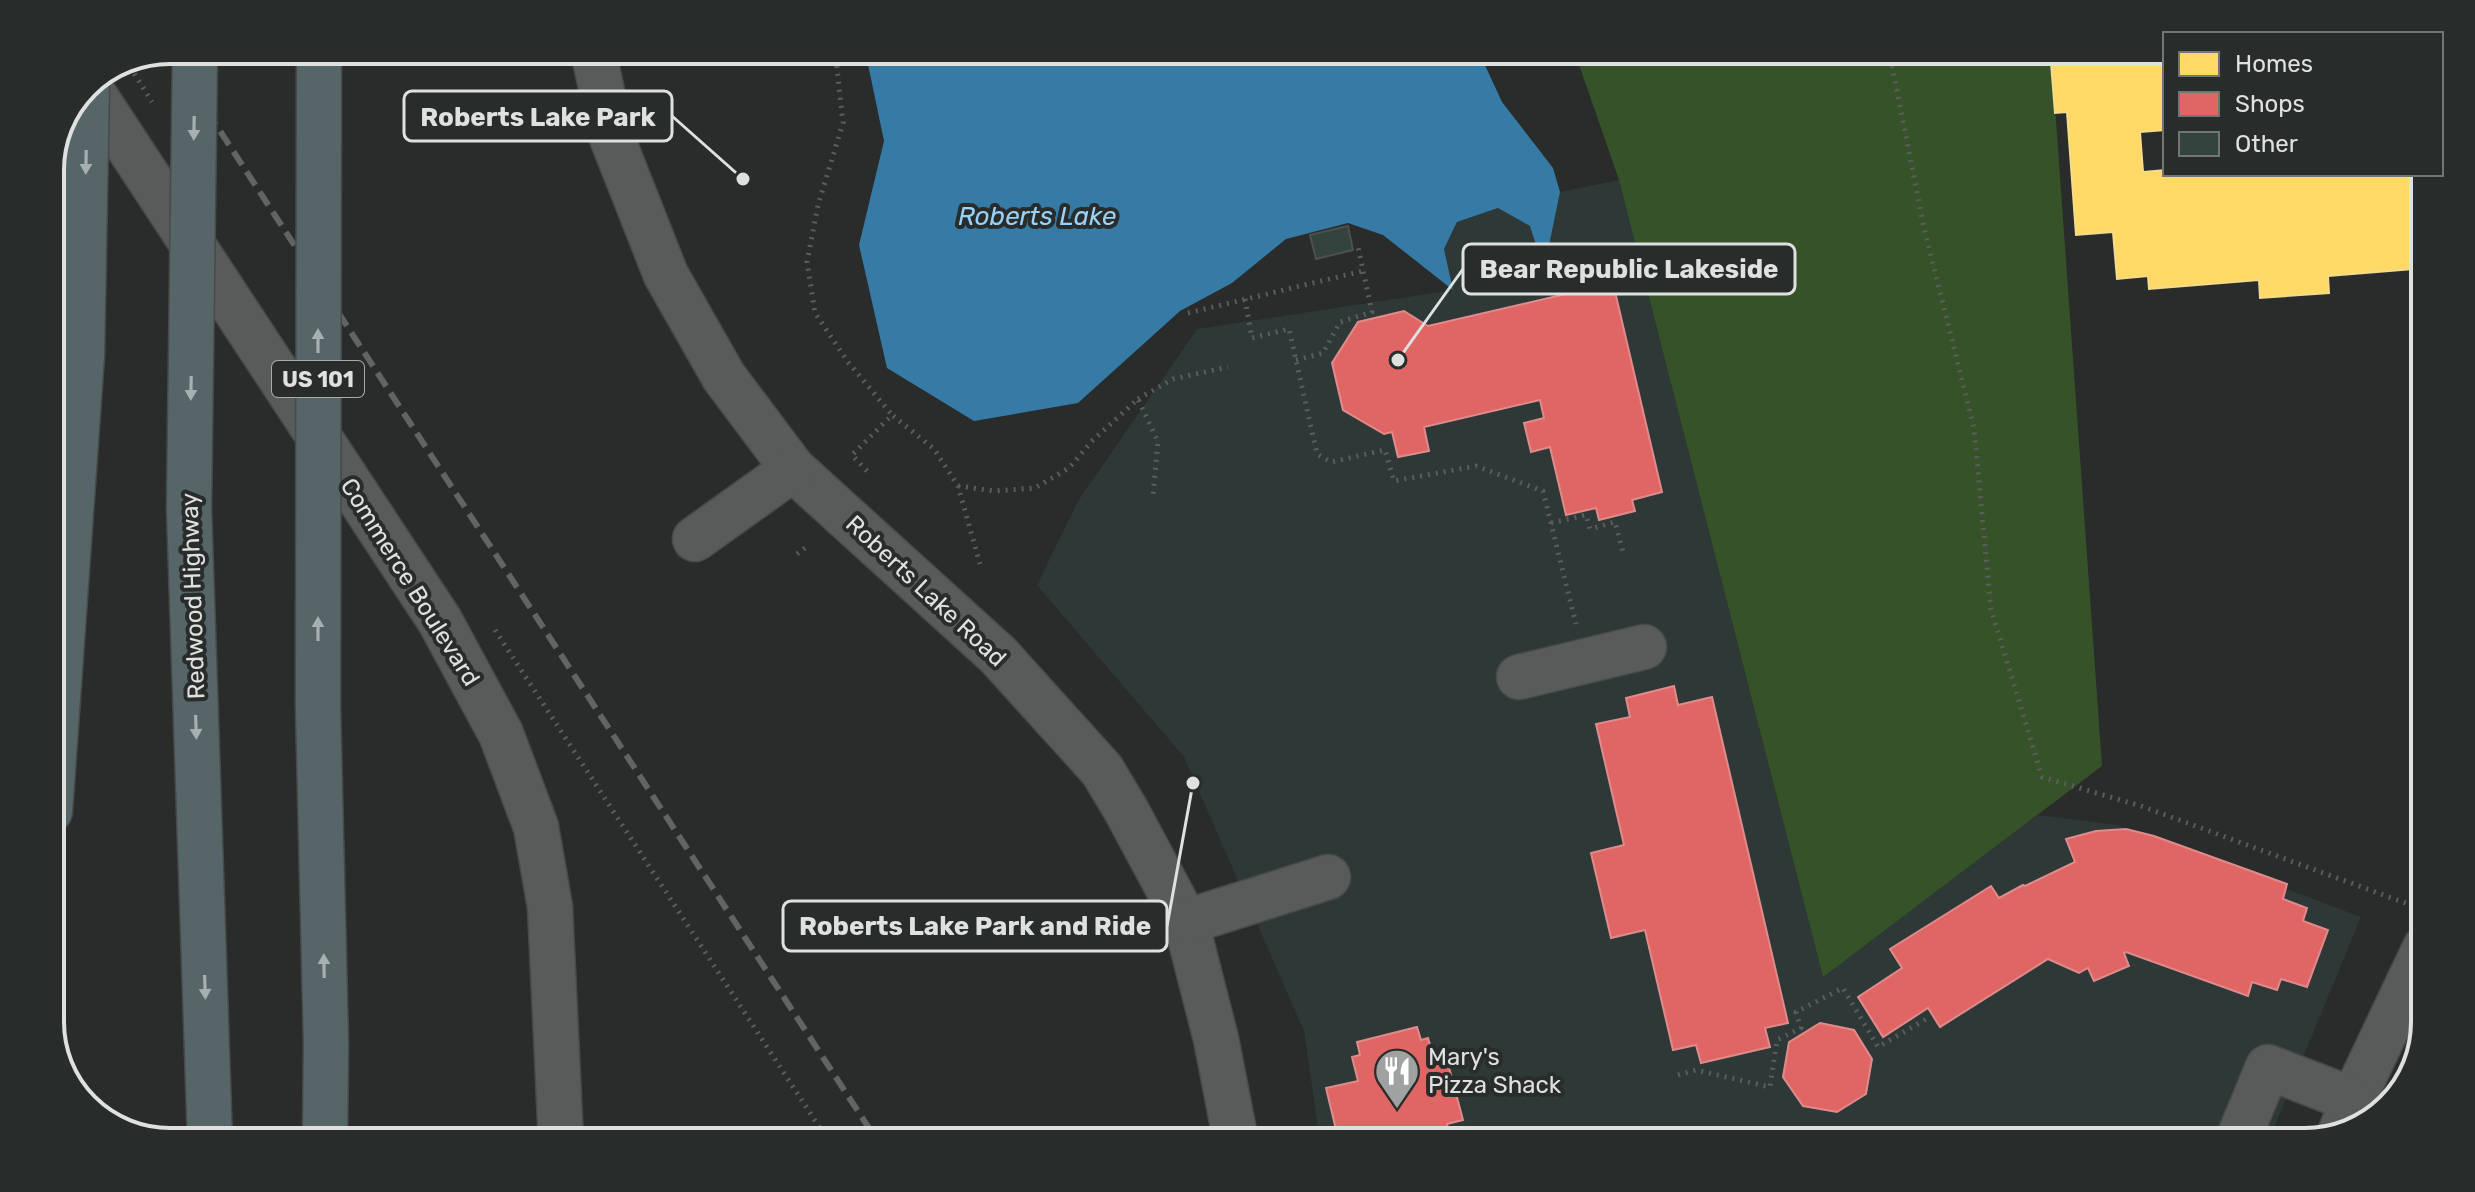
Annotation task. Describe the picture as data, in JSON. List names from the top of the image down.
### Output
{
  "streets": {
    "highway": ["US 101", "Redwood Highway"],
    "street": ["Commerce Boulevard", "Roberts Lake Road"]
  },
  "water": ["Roberts Lake"],
  "places": {
    "other": ["Roberts Lake Park", "Bear Republic Lakeside", "Roberts Lake Park and Ride"],
    "restaurant": ["Mary's Pizza Shack"]
  },
  "legend": ["Homes", "Shops", "Other"]
}
